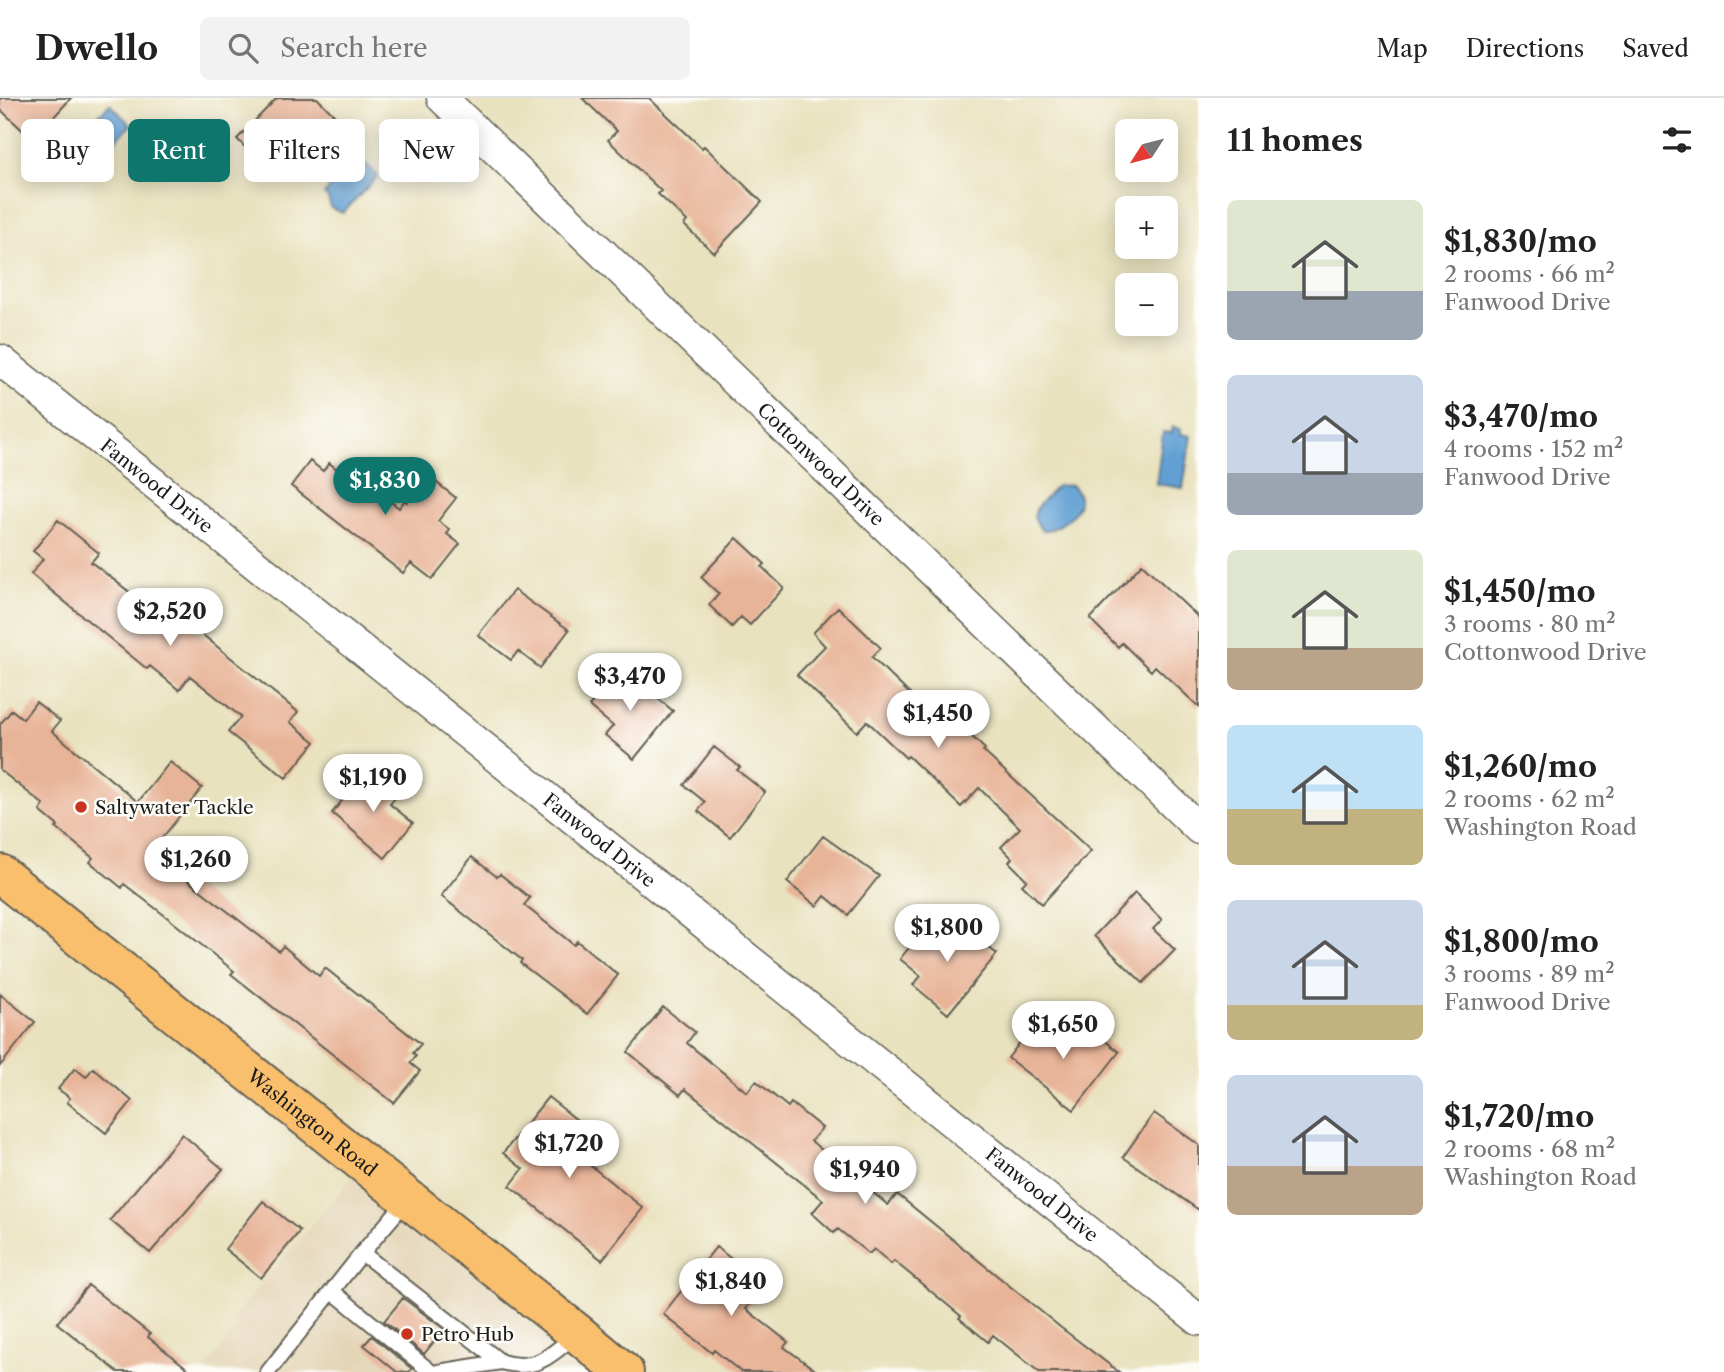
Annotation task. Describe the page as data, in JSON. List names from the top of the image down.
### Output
{
  "streets": {
    "main road": ["Washington Road"],
    "street": ["Cottonwood Drive", "Fanwood Drive"]
  },
  "places": ["Saltywater Tackle", "Petro Hub"],
  "north": "bottom left",
  "page": {
    "header": "Dwello",
    "search": "Search here",
    "nav": ["Map", "Directions", "Saved"],
    "heading": "11 homes",
    "map_buttons": ["+", "−"],
    "chip": [
      "Buy",
      "Rent",
      "Filters",
      "New"
    ],
    "list": [
      {
        "name": "$1,830/mo",
        "note": "2 rooms · 66 m² · Fanwood Drive"
      },
      {
        "name": "$3,470/mo",
        "note": "4 rooms · 152 m² · Fanwood Drive"
      },
      {
        "name": "$1,450/mo",
        "note": "3 rooms · 80 m² · Cottonwood Drive"
      },
      {
        "name": "$1,260/mo",
        "note": "2 rooms · 62 m² · Washington Road"
      },
      {
        "name": "$1,800/mo",
        "note": "3 rooms · 89 m² · Fanwood Drive"
      },
      {
        "name": "$1,720/mo",
        "note": "2 rooms · 68 m² · Washington Road"
      }
    ],
    "price": [
      "$1,830",
      "$2,520",
      "$3,470",
      "$1,450",
      "$1,190",
      "$1,260",
      "$1,800",
      "$1,650",
      "$1,720",
      "$1,940",
      "$1,840"
    ]
  }
}
